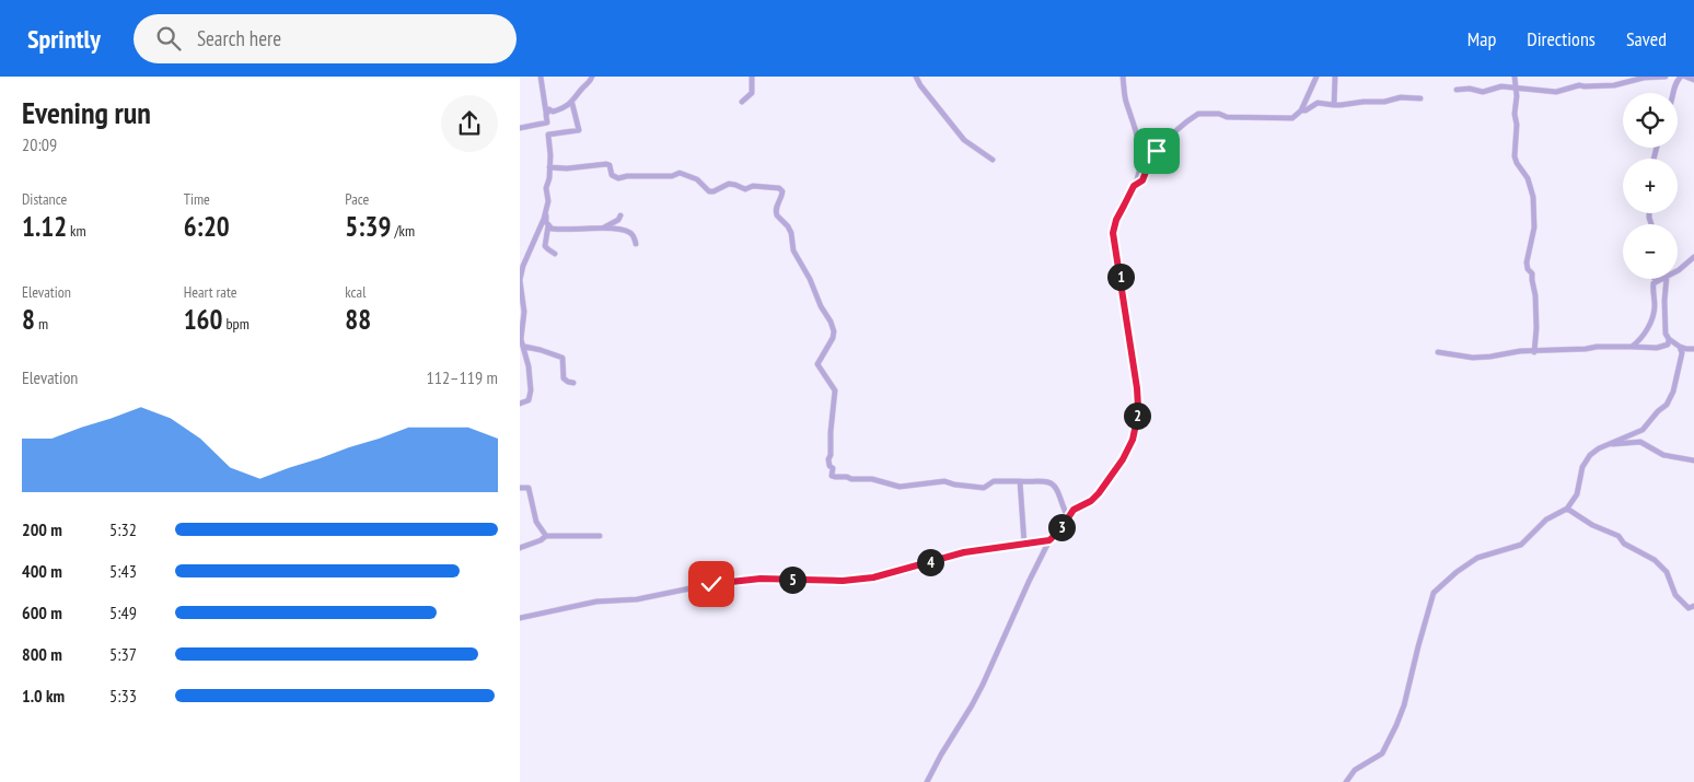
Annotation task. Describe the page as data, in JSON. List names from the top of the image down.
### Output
{
  "page": {
    "header": "Sprintly",
    "search": "Search here",
    "nav": ["Map", "Directions", "Saved"],
    "heading": ["Evening run", "20:09"],
    "map_buttons": ["+", "−"],
    "stats": [
      ["Distance", "1.12 km"],
      ["Time", "6:20"],
      ["Pace", "5:39 /km"],
      ["Elevation", "8 m"],
      ["Heart rate", "160 bpm"],
      ["kcal", "88"]
    ],
    "pins": [
      "1",
      "2",
      "3",
      "4",
      "5"
    ],
    "chart": ["Elevation", "112–119 m"],
    "list": [
      {
        "name": "200 m",
        "note": "5:32"
      },
      {
        "name": "400 m",
        "note": "5:43"
      },
      {
        "name": "600 m",
        "note": "5:49"
      },
      {
        "name": "800 m",
        "note": "5:37"
      },
      {
        "name": "1.0 km",
        "note": "5:33"
      }
    ]
  }
}
